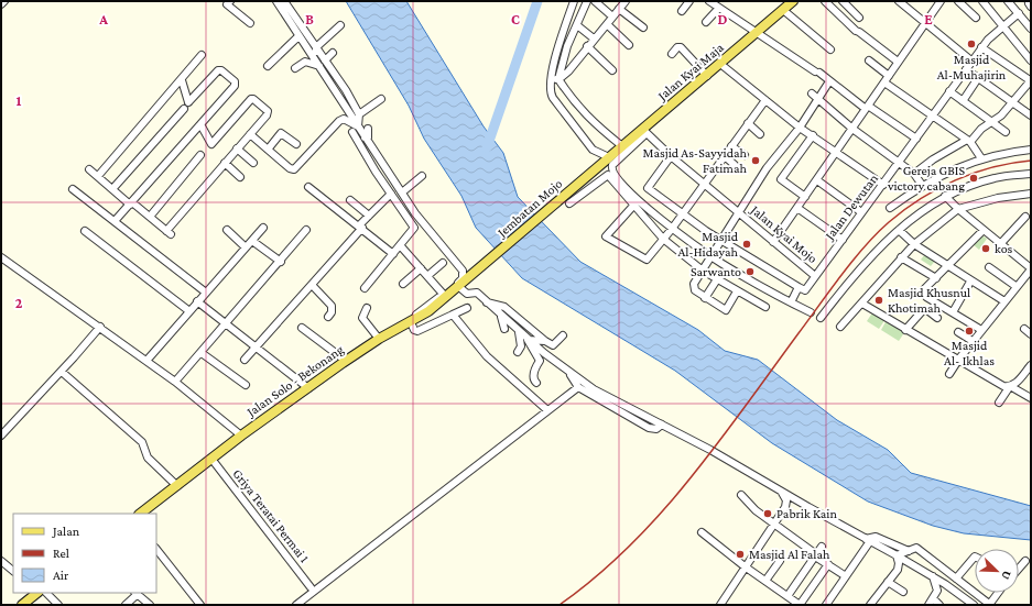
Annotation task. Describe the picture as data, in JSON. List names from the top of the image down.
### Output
{
  "streets": {
    "main road": ["Jalan Kyai Maja", "Jembatan Mojo", "Jalan Solo - Bekonang"],
    "street": ["Jalan Dewutan", "Jalan Kyai Mojo", "Griya Teratai Permai 1"]
  },
  "crossings": [
    ["Jalan Kyai Maja", "Jembatan Mojo"],
    ["Jalan Kyai Maja", "Jalan Kyai Mojo"],
    ["Jalan Dewutan", "Jalan Kyai Mojo"],
    ["Jembatan Mojo", "Jalan Solo - Bekonang"],
    ["Jalan Solo - Bekonang", "Griya Teratai Permai 1"]
  ],
  "places": [
    "Masjid Al-Muhajirin",
    "Masjid As-Sayyidah Fatimah",
    "Gereja GBIS victory cabang",
    "Masjid Al-Hidayah",
    "kos",
    "Sarwanto",
    "Masjid Khusnul Khotimah",
    "Masjid Al- Ikhlas",
    "Pabrik Kain",
    "Masjid Al Falah"
  ],
  "legend": ["Jalan", "Rel", "Air"],
  "north": "bottom right",
  "grid": {
    "columns": [
      "A",
      "B",
      "C",
      "D",
      "E"
    ],
    "rows": ["1", "2"]
  }
}
